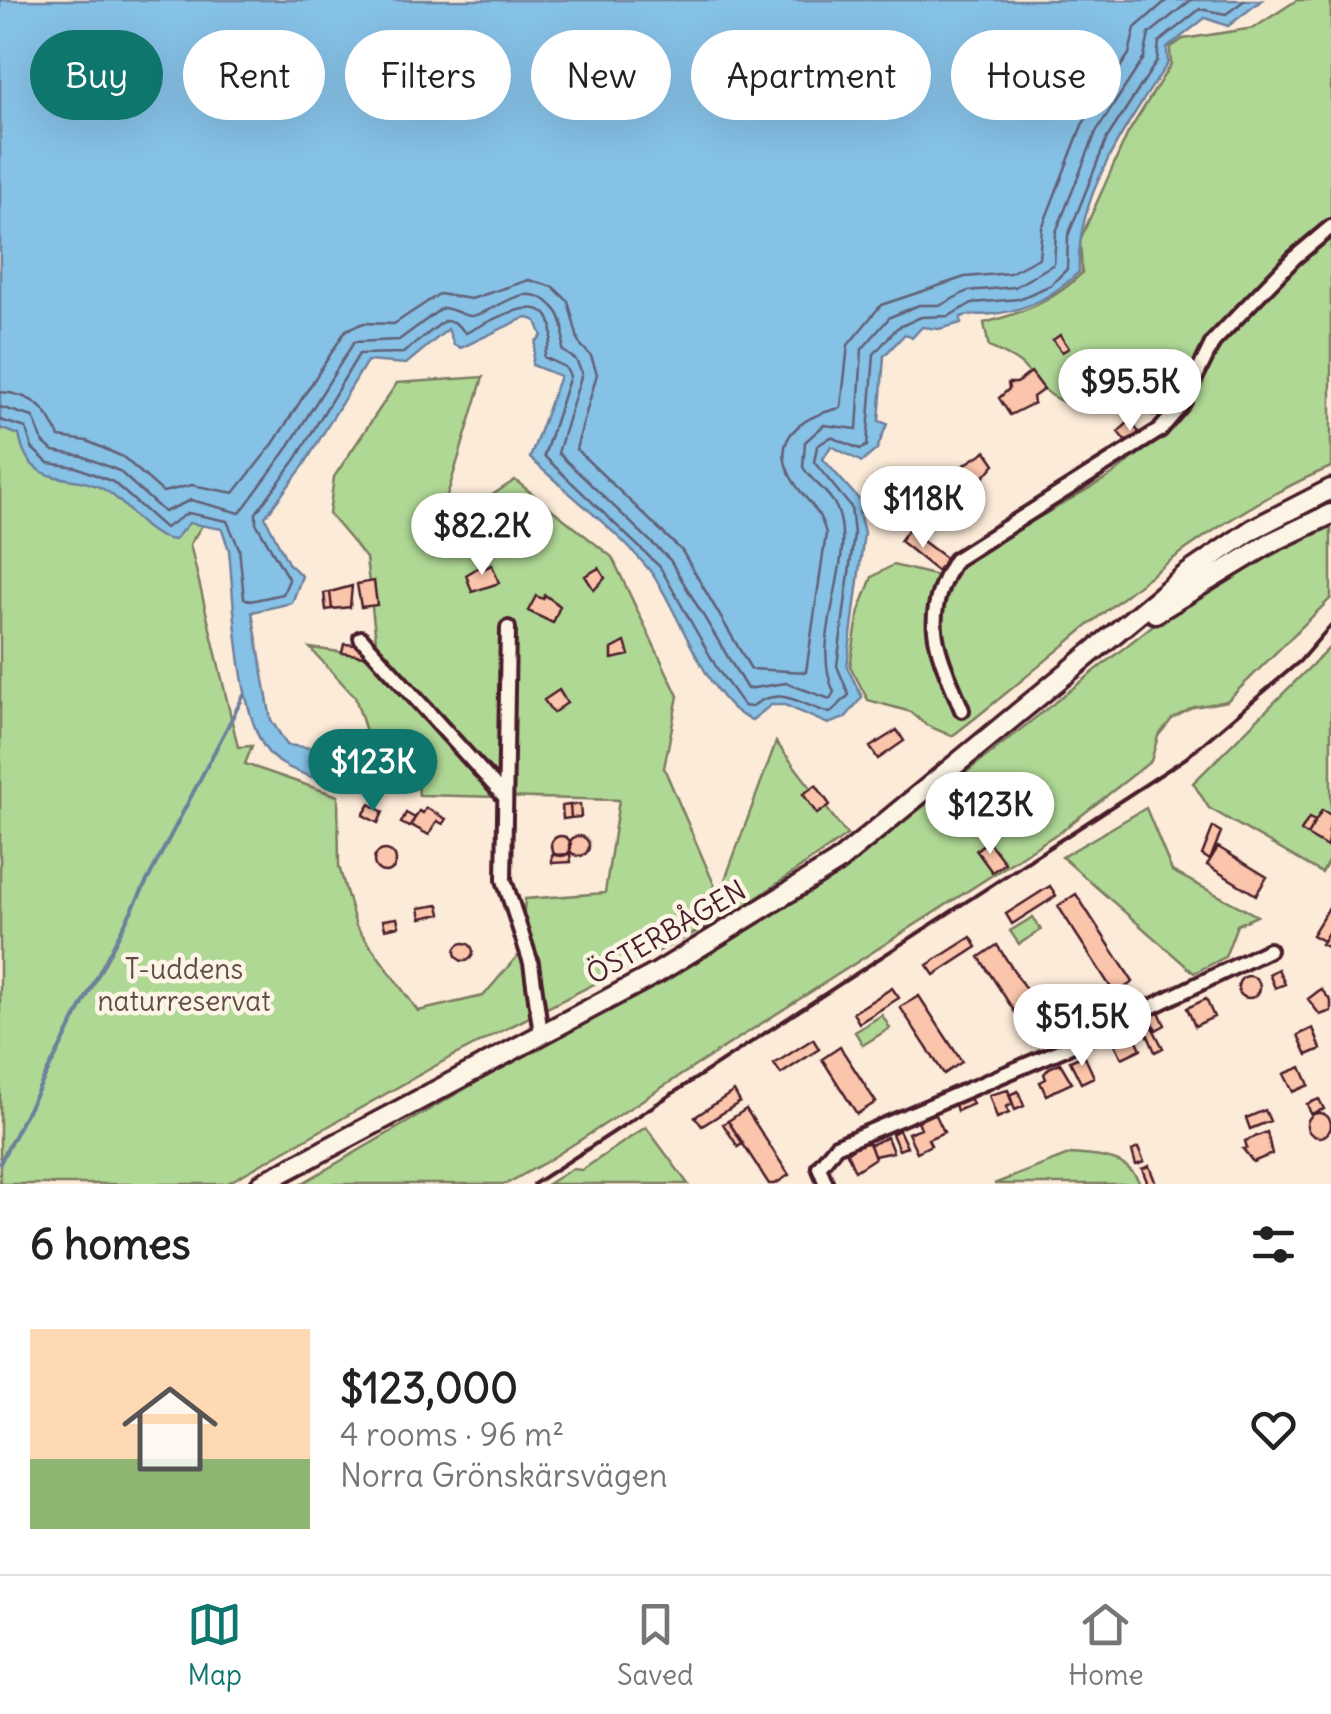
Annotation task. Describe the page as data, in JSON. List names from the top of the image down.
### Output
{
  "streets": {
    "main road": ["ÖSTERBÅGEN"]
  },
  "parks": ["T-uddens naturreservat"],
  "page": {
    "chip": [
      "Buy",
      "Rent",
      "Filters",
      "New",
      "Apartment",
      "House"
    ],
    "price": [
      "$95.5K",
      "$118K",
      "$82.2K",
      "$123K",
      "$123K",
      "$51.5K"
    ],
    "heading": "6 homes",
    "list": [
      {
        "name": "$123,000",
        "note": "4 rooms · 96 m² · Norra Grönskärsvägen"
      }
    ],
    "tabs": ["Map", "Saved", "Home"]
  }
}
